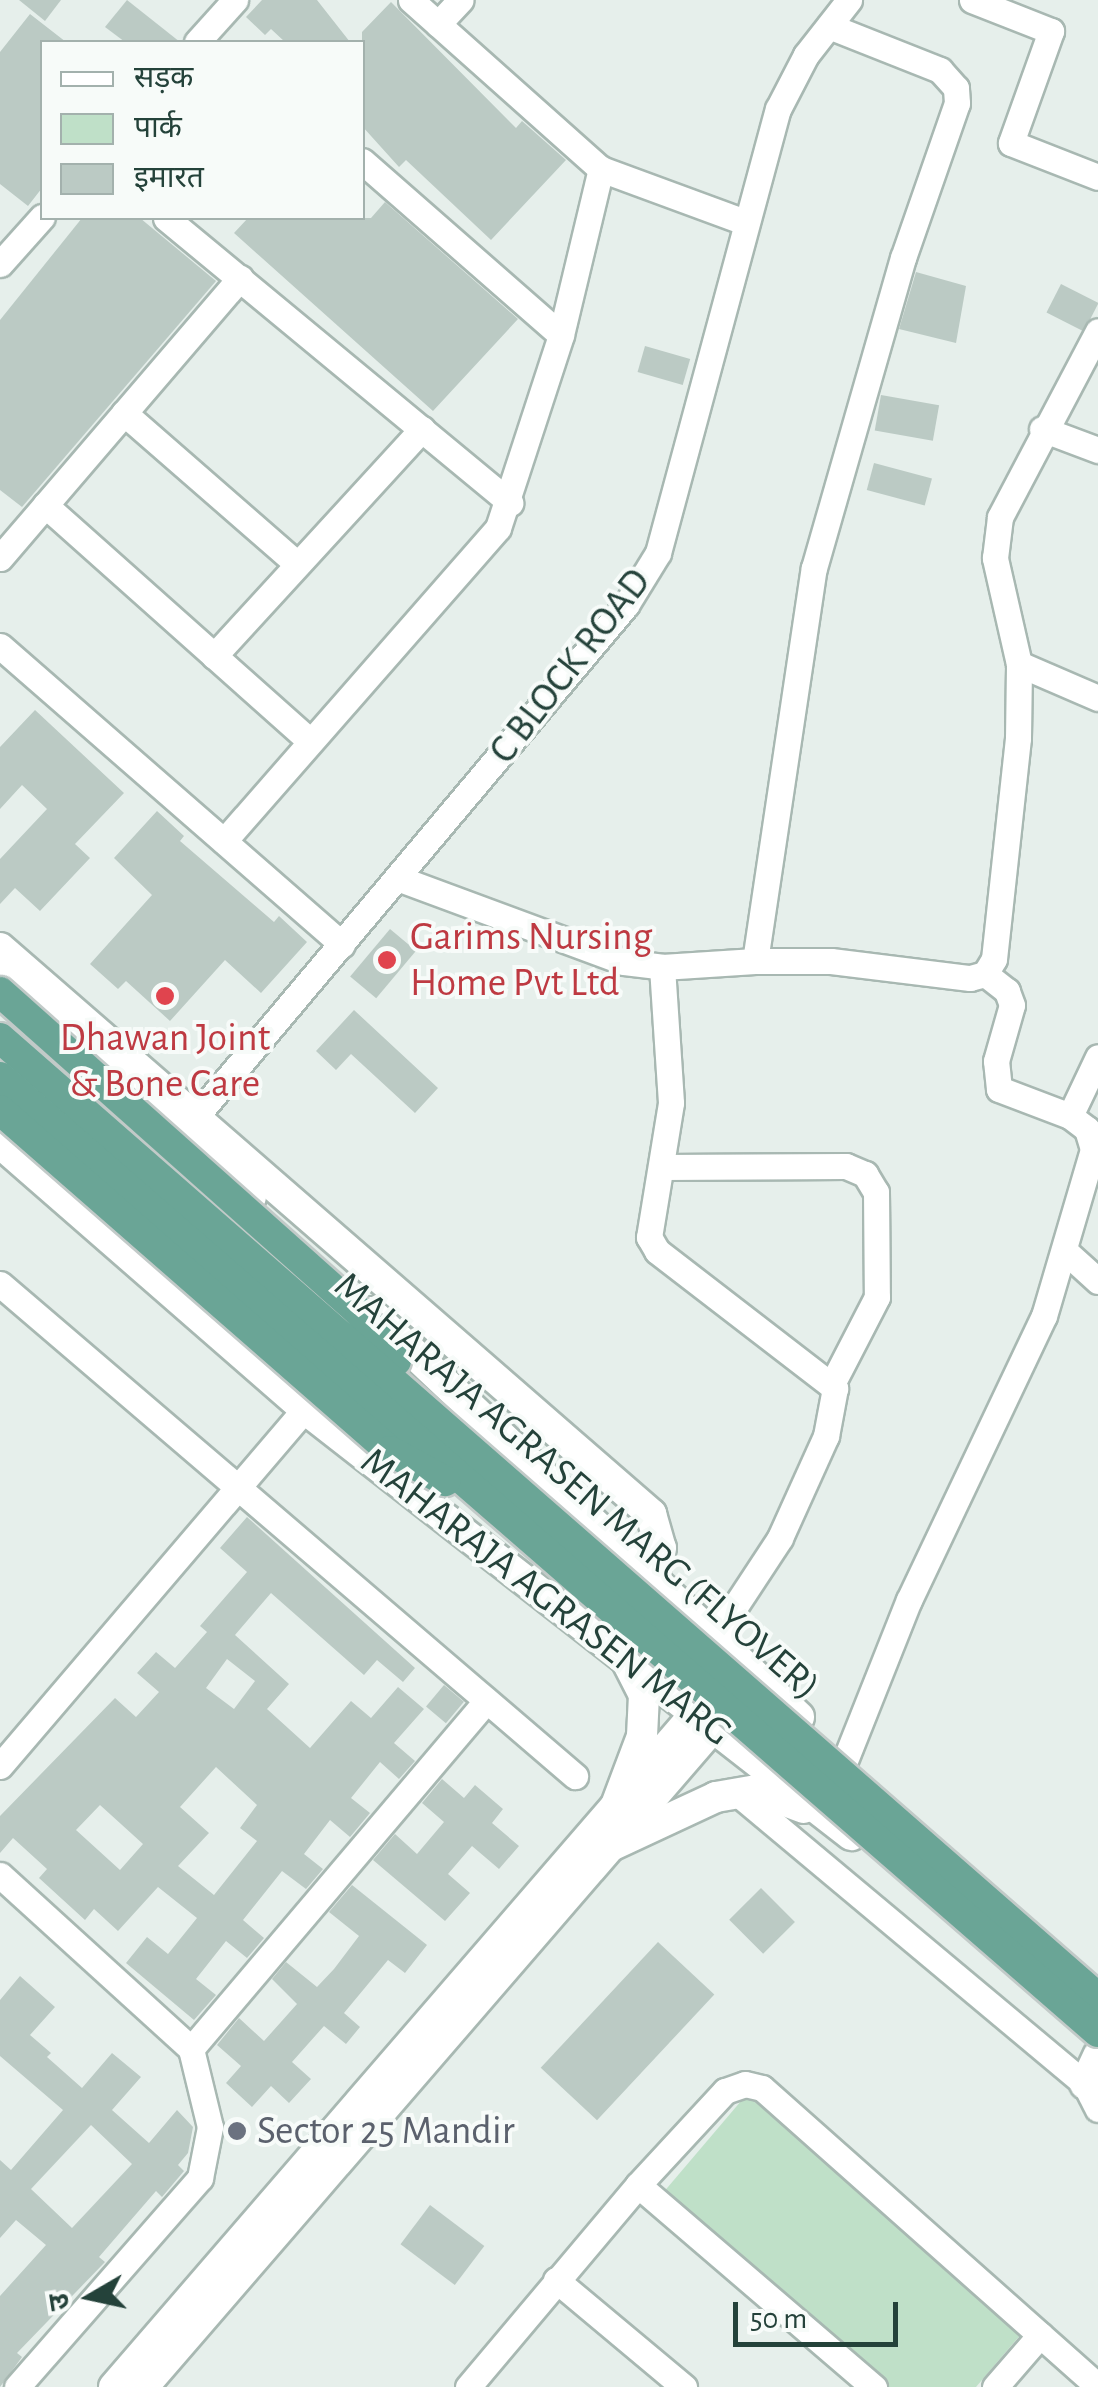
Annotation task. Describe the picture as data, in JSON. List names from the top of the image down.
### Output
{
  "streets": {
    "main road": ["MAHARAJA AGRASEN MARG (FLYOVER)", "MAHARAJA AGRASEN MARG"],
    "street": ["C BLOCK ROAD"]
  },
  "crossings": [
    ["C BLOCK ROAD", "MAHARAJA AGRASEN MARG"]
  ],
  "places": ["Garims Nursing Home Pvt Ltd", "Dhawan Joint & Bone Care", "Sector 25 Mandir"],
  "legend": ["सड़क", "पार्क", "इमारत"],
  "scale_bar": "50 m",
  "north": "left"
}
